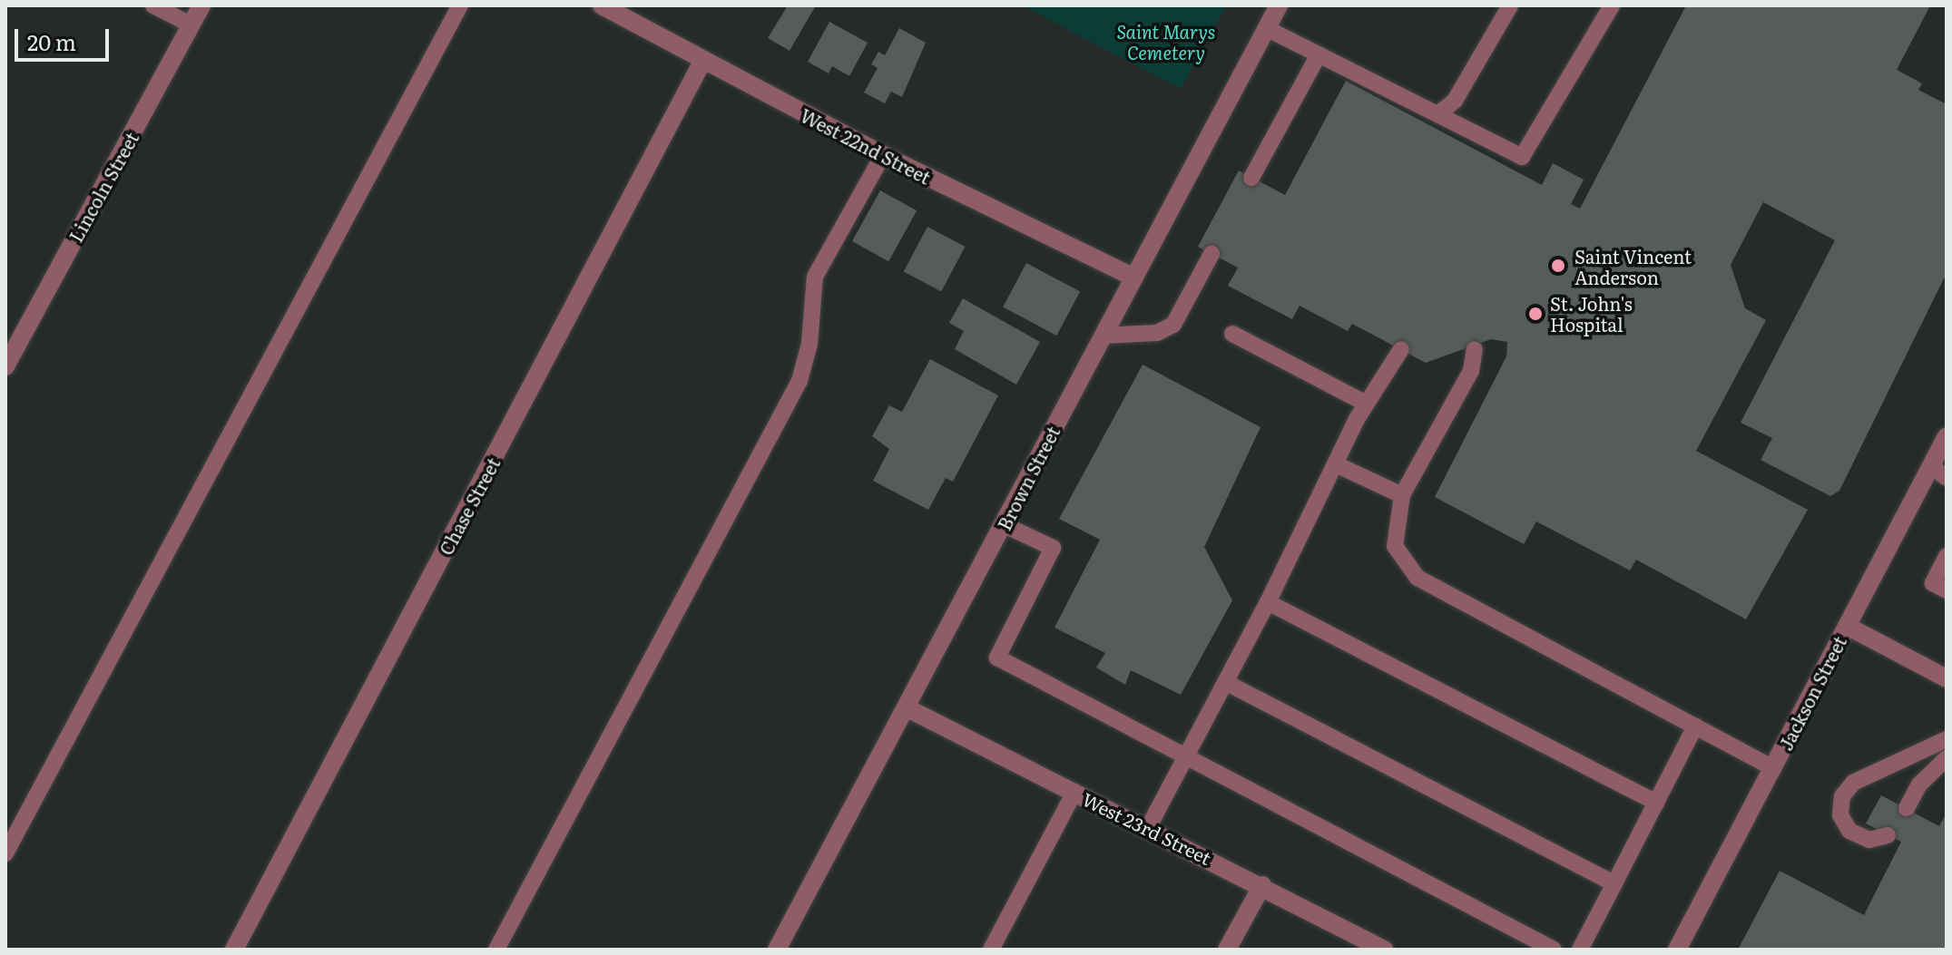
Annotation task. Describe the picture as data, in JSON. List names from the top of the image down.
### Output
{
  "streets": {
    "street": [
      "West 22nd Street",
      "Lincoln Street",
      "Brown Street",
      "Chase Street",
      "Jackson Street",
      "West 23rd Street"
    ]
  },
  "crossings": [
    ["West 22nd Street", "Brown Street"],
    ["West 22nd Street", "Chase Street"],
    ["Brown Street", "West 23rd Street"]
  ],
  "parks": ["Saint Marys Cemetery"],
  "places": ["Saint Vincent Anderson", "St. John's Hospital"],
  "scale_bar": "20 m"
}
